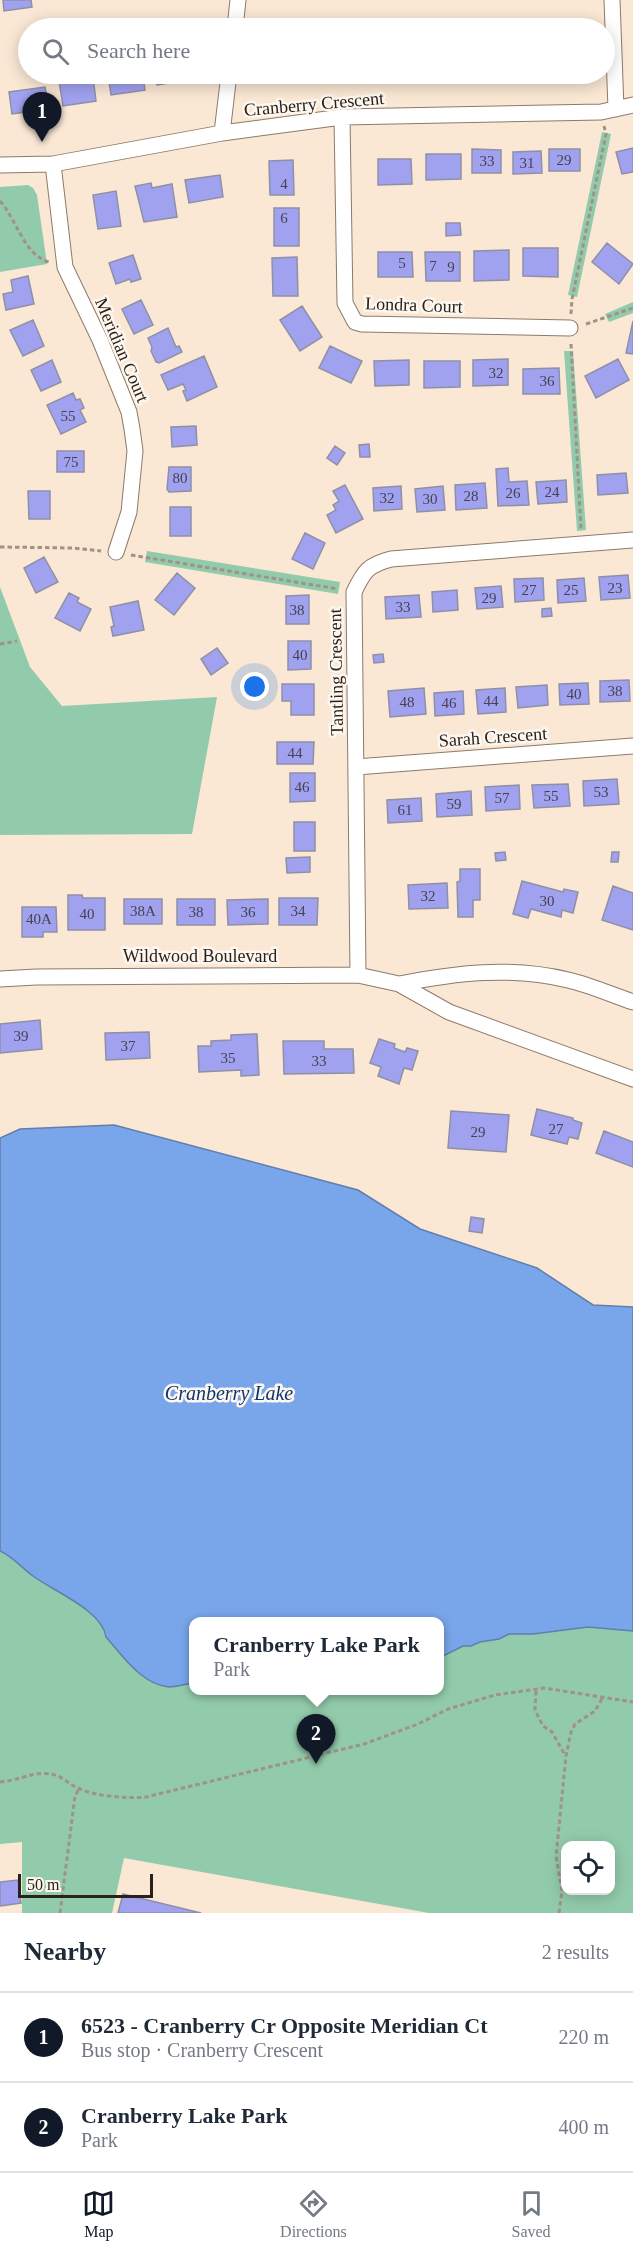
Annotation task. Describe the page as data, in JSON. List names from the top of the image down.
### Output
{
  "streets": {
    "street": [
      "Cranberry Crescent",
      "Londra Court",
      "Meridian Court",
      "Tantling Crescent",
      "Sarah Crescent",
      "Wildwood Boulevard"
    ]
  },
  "crossings": [
    ["Cranberry Crescent", "Londra Court"],
    ["Cranberry Crescent", "Meridian Court"],
    ["Tantling Crescent", "Sarah Crescent"],
    ["Tantling Crescent", "Wildwood Boulevard"]
  ],
  "water": ["Cranberry Lake"],
  "house_numbers": [
    "29",
    "33",
    "31",
    "4",
    "6",
    "5",
    "7",
    "9",
    "32",
    "36",
    "55",
    "75",
    "80",
    "24",
    "26",
    "28",
    "32",
    "30",
    "23",
    "27",
    "25",
    "29",
    "33",
    "38",
    "40",
    "38",
    "40",
    "44",
    "48",
    "46",
    "44",
    "46",
    "53",
    "55",
    "57",
    "59",
    "61",
    "32",
    "30",
    "38A",
    "34",
    "38",
    "36",
    "40",
    "40A",
    "39",
    "37",
    "35",
    "33",
    "27",
    "29"
  ],
  "scale_bar": "50 m",
  "page": {
    "search": "Search here",
    "pins": ["1", "2"],
    "popup": ["Cranberry Lake Park", "Park"],
    "scale": "50 m",
    "heading": ["Nearby", "2 results"],
    "list": [
      {
        "mark": "1",
        "name": "6523 - Cranberry Cr Opposite Meridian Ct",
        "note": "Bus stop · Cranberry Crescent",
        "value": "220 m"
      },
      {
        "mark": "2",
        "name": "Cranberry Lake Park",
        "note": "Park",
        "value": "400 m"
      }
    ],
    "nav": ["Map", "Directions", "Saved"]
  }
}
